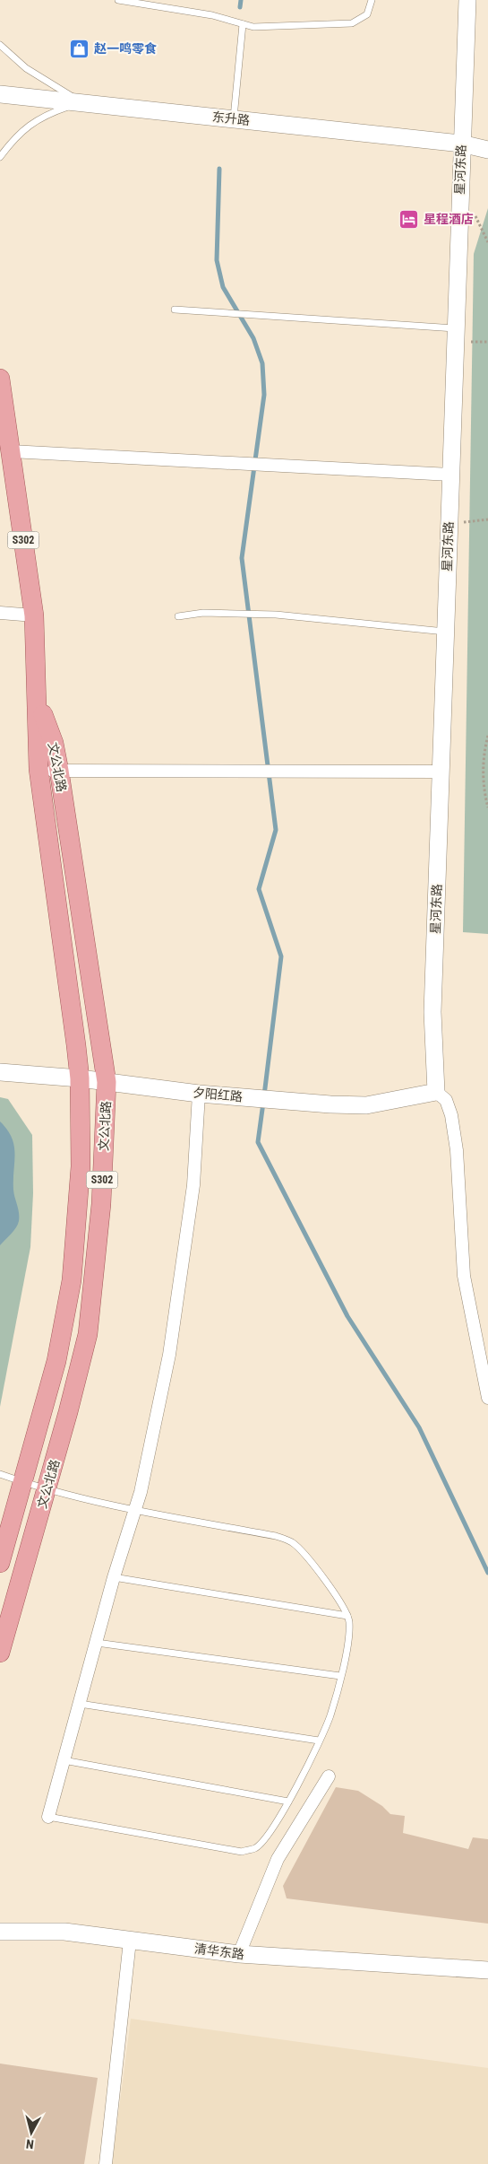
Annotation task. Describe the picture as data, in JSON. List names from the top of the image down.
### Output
{
  "streets": {
    "main road": ["S302", "文公北路"],
    "street": [
      "东升路",
      "星河东路",
      "夕阳红路",
      "清华东路"
    ]
  },
  "crossings": [
    ["东升路", "星河东路"],
    ["星河东路", "夕阳红路"],
    ["文公北路", "夕阳红路"]
  ],
  "places": {
    "shop": ["赵一鸣零食"],
    "hotel": ["星程酒店"]
  },
  "north": "bottom"
}
